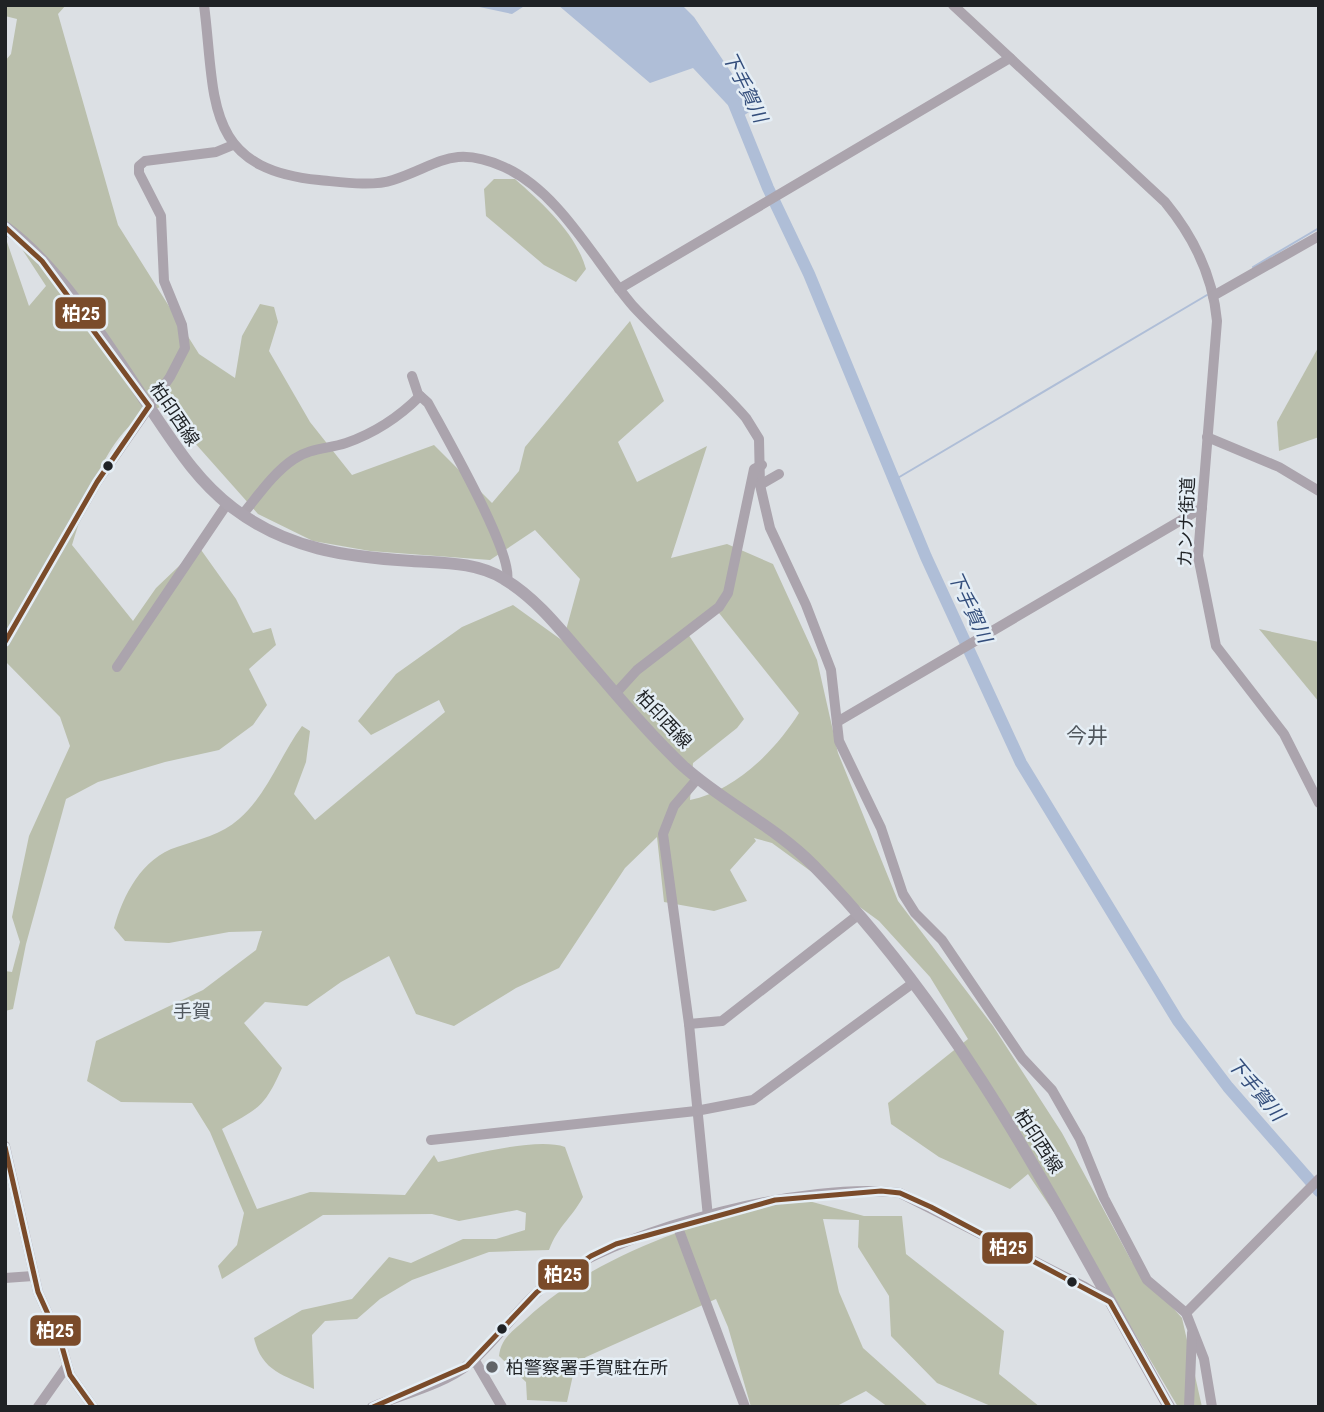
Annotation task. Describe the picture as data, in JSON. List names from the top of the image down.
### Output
{
  "streets": {
    "main road": ["柏印西線"],
    "street": ["カンナ街道"]
  },
  "districts": ["今井", "手賀"],
  "water": ["下手賀川"],
  "places": ["柏警察署手賀駐在所"],
  "lines": ["transit line 柏25"]
}
